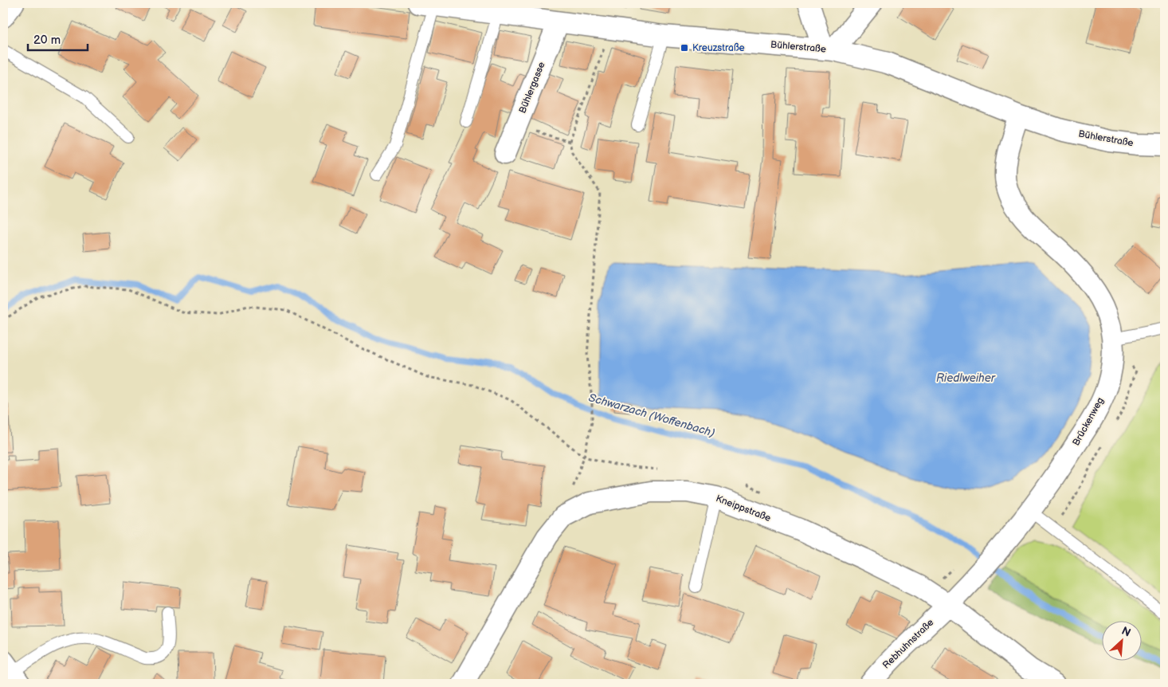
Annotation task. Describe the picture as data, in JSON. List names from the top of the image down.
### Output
{
  "streets": {
    "street": [
      "Bühlerstraße",
      "Bühlergasse",
      "Brückenweg",
      "Kneippstraße",
      "Rebhuhnstraße"
    ]
  },
  "crossings": [
    ["Bühlerstraße", "Bühlergasse"],
    ["Bühlerstraße", "Brückenweg"],
    ["Brückenweg", "Kneippstraße"],
    ["Brückenweg", "Rebhuhnstraße"],
    ["Kneippstraße", "Rebhuhnstraße"]
  ],
  "water": ["Riedlweiher", "Schwarzach (Woffenbach)"],
  "places": {
    "transit": ["Kreuzstraße"]
  },
  "scale_bar": "20 m",
  "north": "top right"
}
